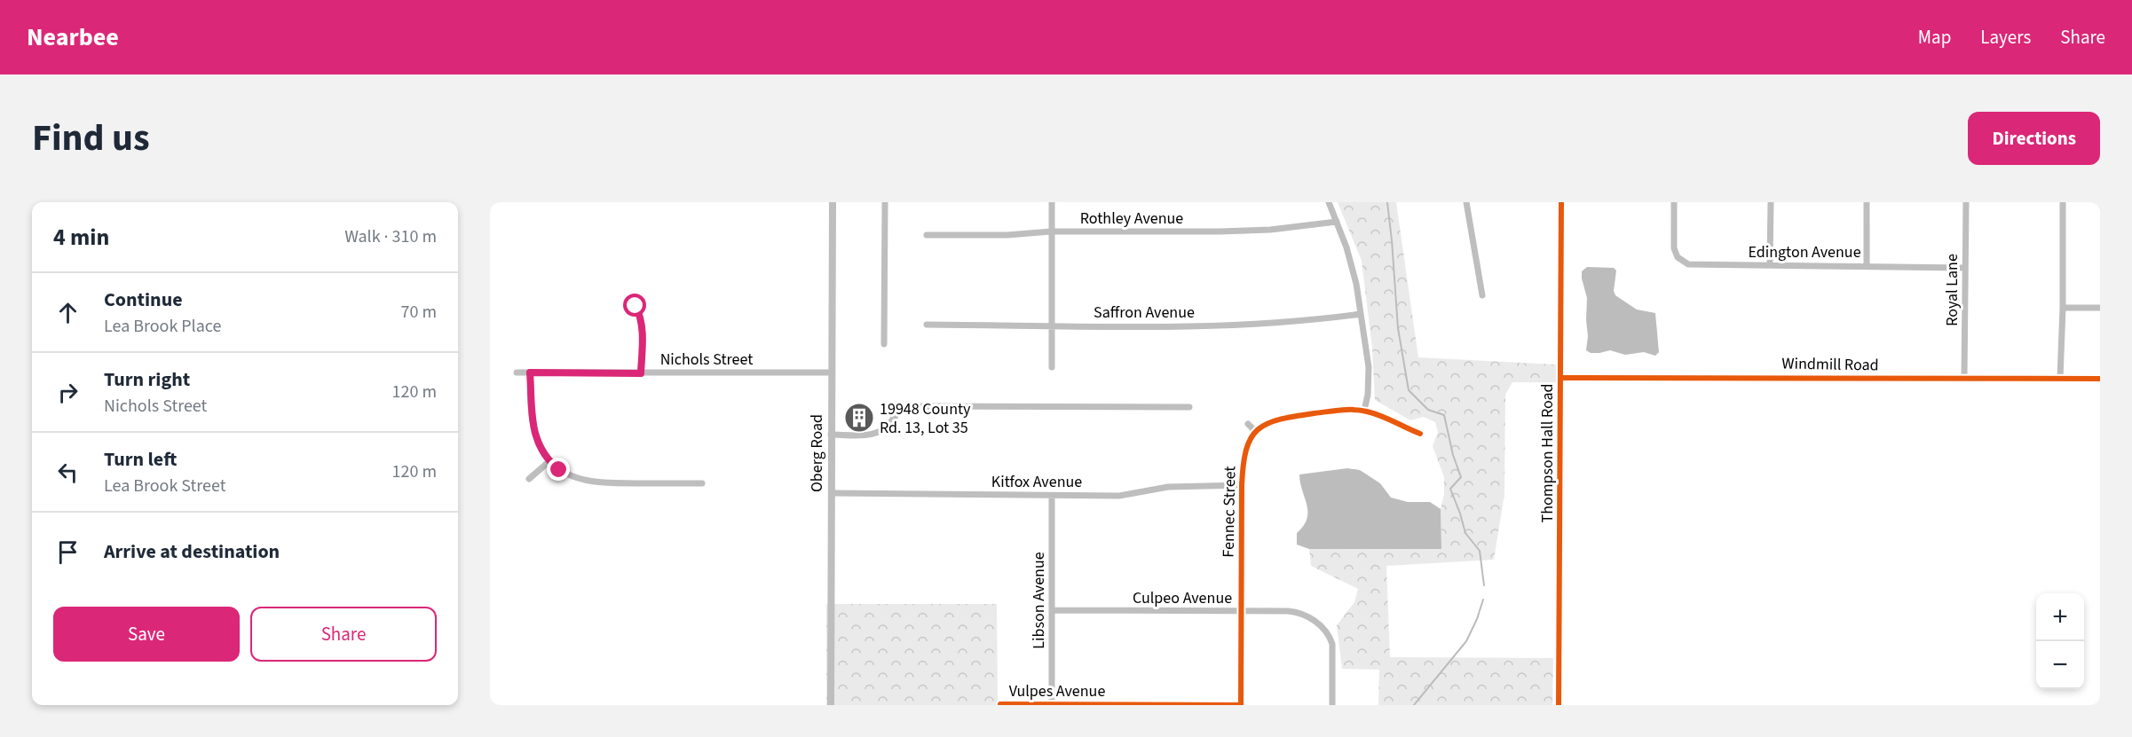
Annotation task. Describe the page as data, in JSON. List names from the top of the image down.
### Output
{
  "streets": {
    "street": [
      "Rothley Avenue",
      "Edington Avenue",
      "Royal Lane",
      "Saffron Avenue",
      "Nichols Street",
      "Windmill Road",
      "Oberg Road",
      "Thompson Hall Road",
      "Kitfox Avenue",
      "Fennec Street",
      "Culpeo Avenue",
      "Libson Avenue",
      "Vulpes Avenue"
    ]
  },
  "crossings": [
    ["Edington Avenue", "Royal Lane"],
    ["Royal Lane", "Windmill Road"],
    ["Nichols Street", "Oberg Road"],
    ["Windmill Road", "Thompson Hall Road"],
    ["Oberg Road", "Kitfox Avenue"],
    ["Kitfox Avenue", "Fennec Street"],
    ["Kitfox Avenue", "Libson Avenue"],
    ["Fennec Street", "Culpeo Avenue"],
    ["Fennec Street", "Vulpes Avenue"],
    ["Culpeo Avenue", "Libson Avenue"],
    ["Libson Avenue", "Vulpes Avenue"]
  ],
  "places": {
    "building": ["19948 County Rd. 13, Lot 35"]
  },
  "page": {
    "header": "Nearbee",
    "nav": ["Map", "Layers", "Share"],
    "title": "Find us",
    "buttons": [
      "Directions",
      ["Save", "Share"]
    ],
    "heading": ["4 min", "Walk · 310 m"],
    "list": [
      ["Continue", "Lea Brook Place", "70 m"],
      ["Turn right", "Nichols Street", "120 m"],
      ["Turn left", "Lea Brook Street", "120 m"],
      "Arrive at destination"
    ],
    "map_buttons": ["+", "−"]
  }
}
